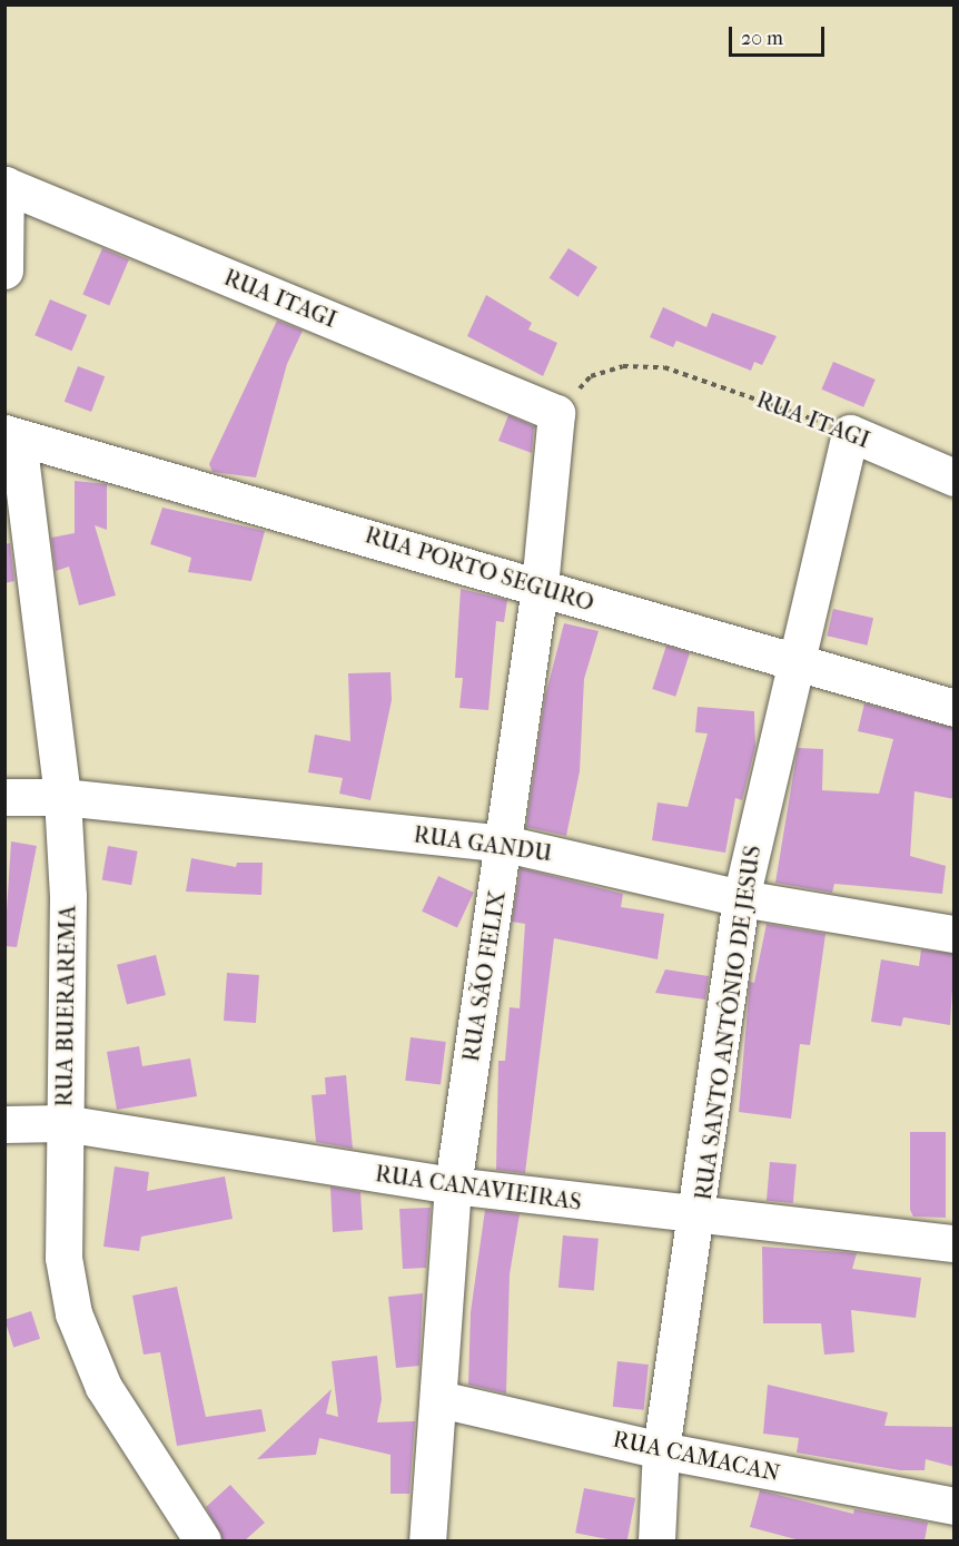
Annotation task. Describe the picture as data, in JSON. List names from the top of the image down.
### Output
{
  "streets": {
    "street": [
      "RUA ITAGI",
      "RUA PORTO SEGURO",
      "RUA GANDU",
      "RUA SÃO FELIX",
      "RUA BUERAREMA",
      "RUA SANTO ANTÔNIO DE JESUS",
      "RUA CANAVIEIRAS",
      "RUA CAMACAN"
    ]
  },
  "crossings": [
    ["RUA ITAGI", "RUA SÃO FELIX"],
    ["RUA ITAGI", "RUA SANTO ANTÔNIO DE JESUS"],
    ["RUA PORTO SEGURO", "RUA SÃO FELIX"],
    ["RUA PORTO SEGURO", "RUA BUERAREMA"],
    ["RUA PORTO SEGURO", "RUA SANTO ANTÔNIO DE JESUS"],
    ["RUA GANDU", "RUA SÃO FELIX"],
    ["RUA GANDU", "RUA BUERAREMA"],
    ["RUA GANDU", "RUA SANTO ANTÔNIO DE JESUS"],
    ["RUA SÃO FELIX", "RUA CANAVIEIRAS"],
    ["RUA SÃO FELIX", "RUA CAMACAN"],
    ["RUA BUERAREMA", "RUA CANAVIEIRAS"],
    ["RUA SANTO ANTÔNIO DE JESUS", "RUA CANAVIEIRAS"],
    ["RUA SANTO ANTÔNIO DE JESUS", "RUA CAMACAN"]
  ],
  "scale_bar": "20 m"
}
